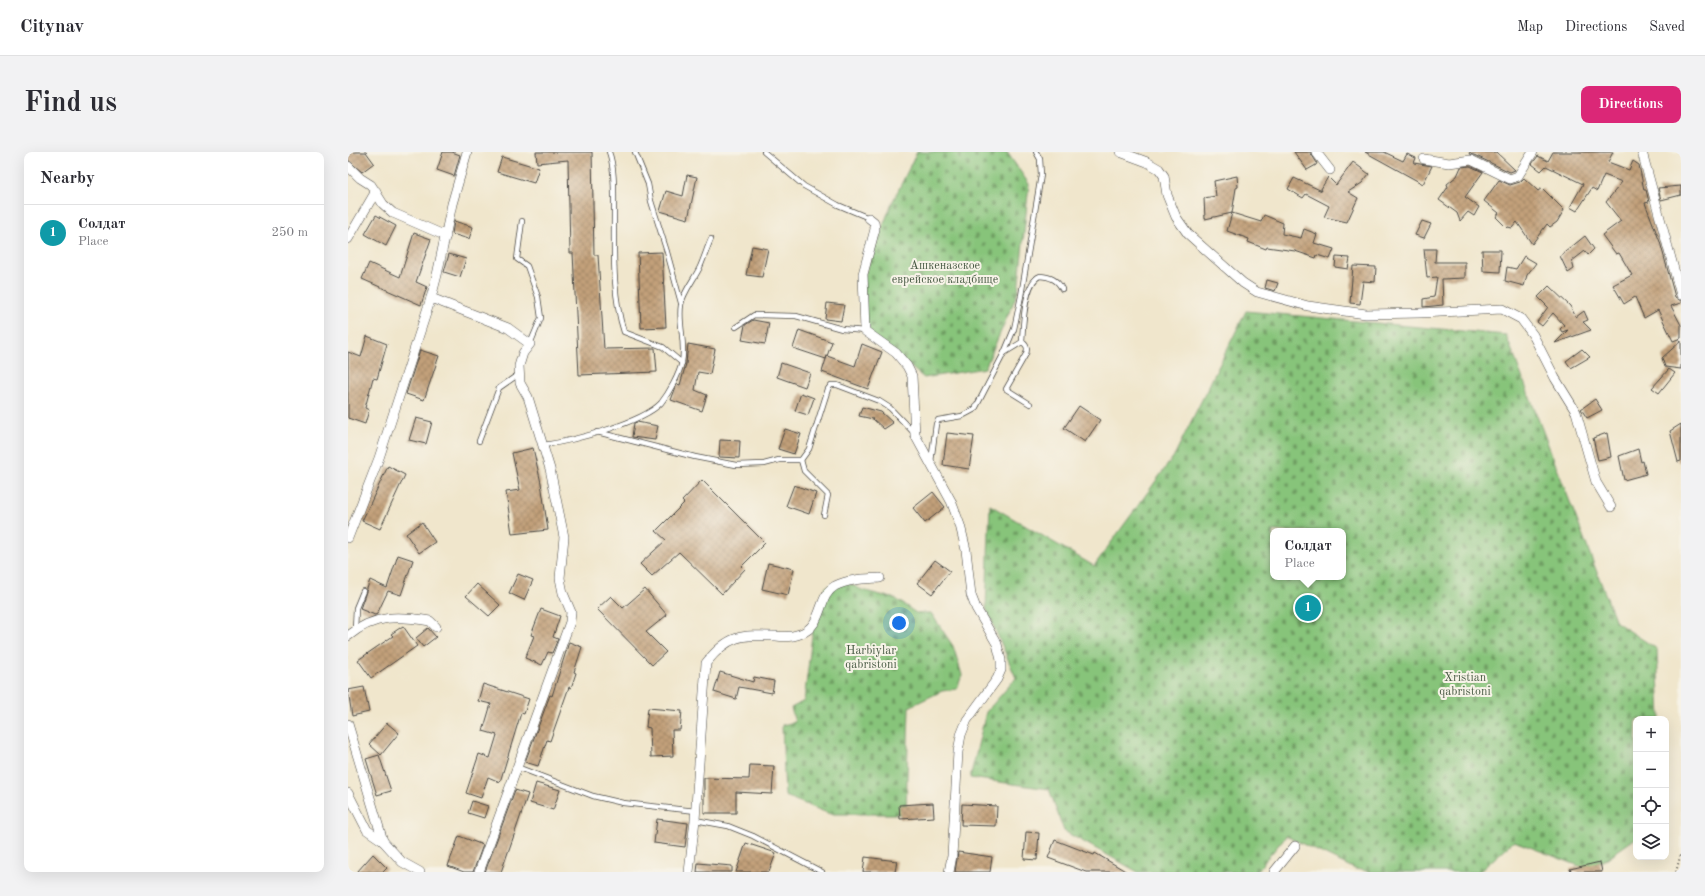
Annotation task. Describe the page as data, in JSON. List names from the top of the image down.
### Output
{
  "parks": ["Ашкеназское еврейское кладбище", "Harbiylar qabristoni", "Xristian qabristoni"],
  "page": {
    "header": "Citynav",
    "nav": ["Map", "Directions", "Saved"],
    "buttons": "Directions",
    "title": "Find us",
    "heading": "Nearby",
    "list": [
      {
        "mark": "1",
        "name": "Солдат",
        "note": "Place",
        "value": "250 m"
      }
    ],
    "popup": ["Солдат", "Place"],
    "pins": "1",
    "map_buttons": ["+", "−"]
  }
}
